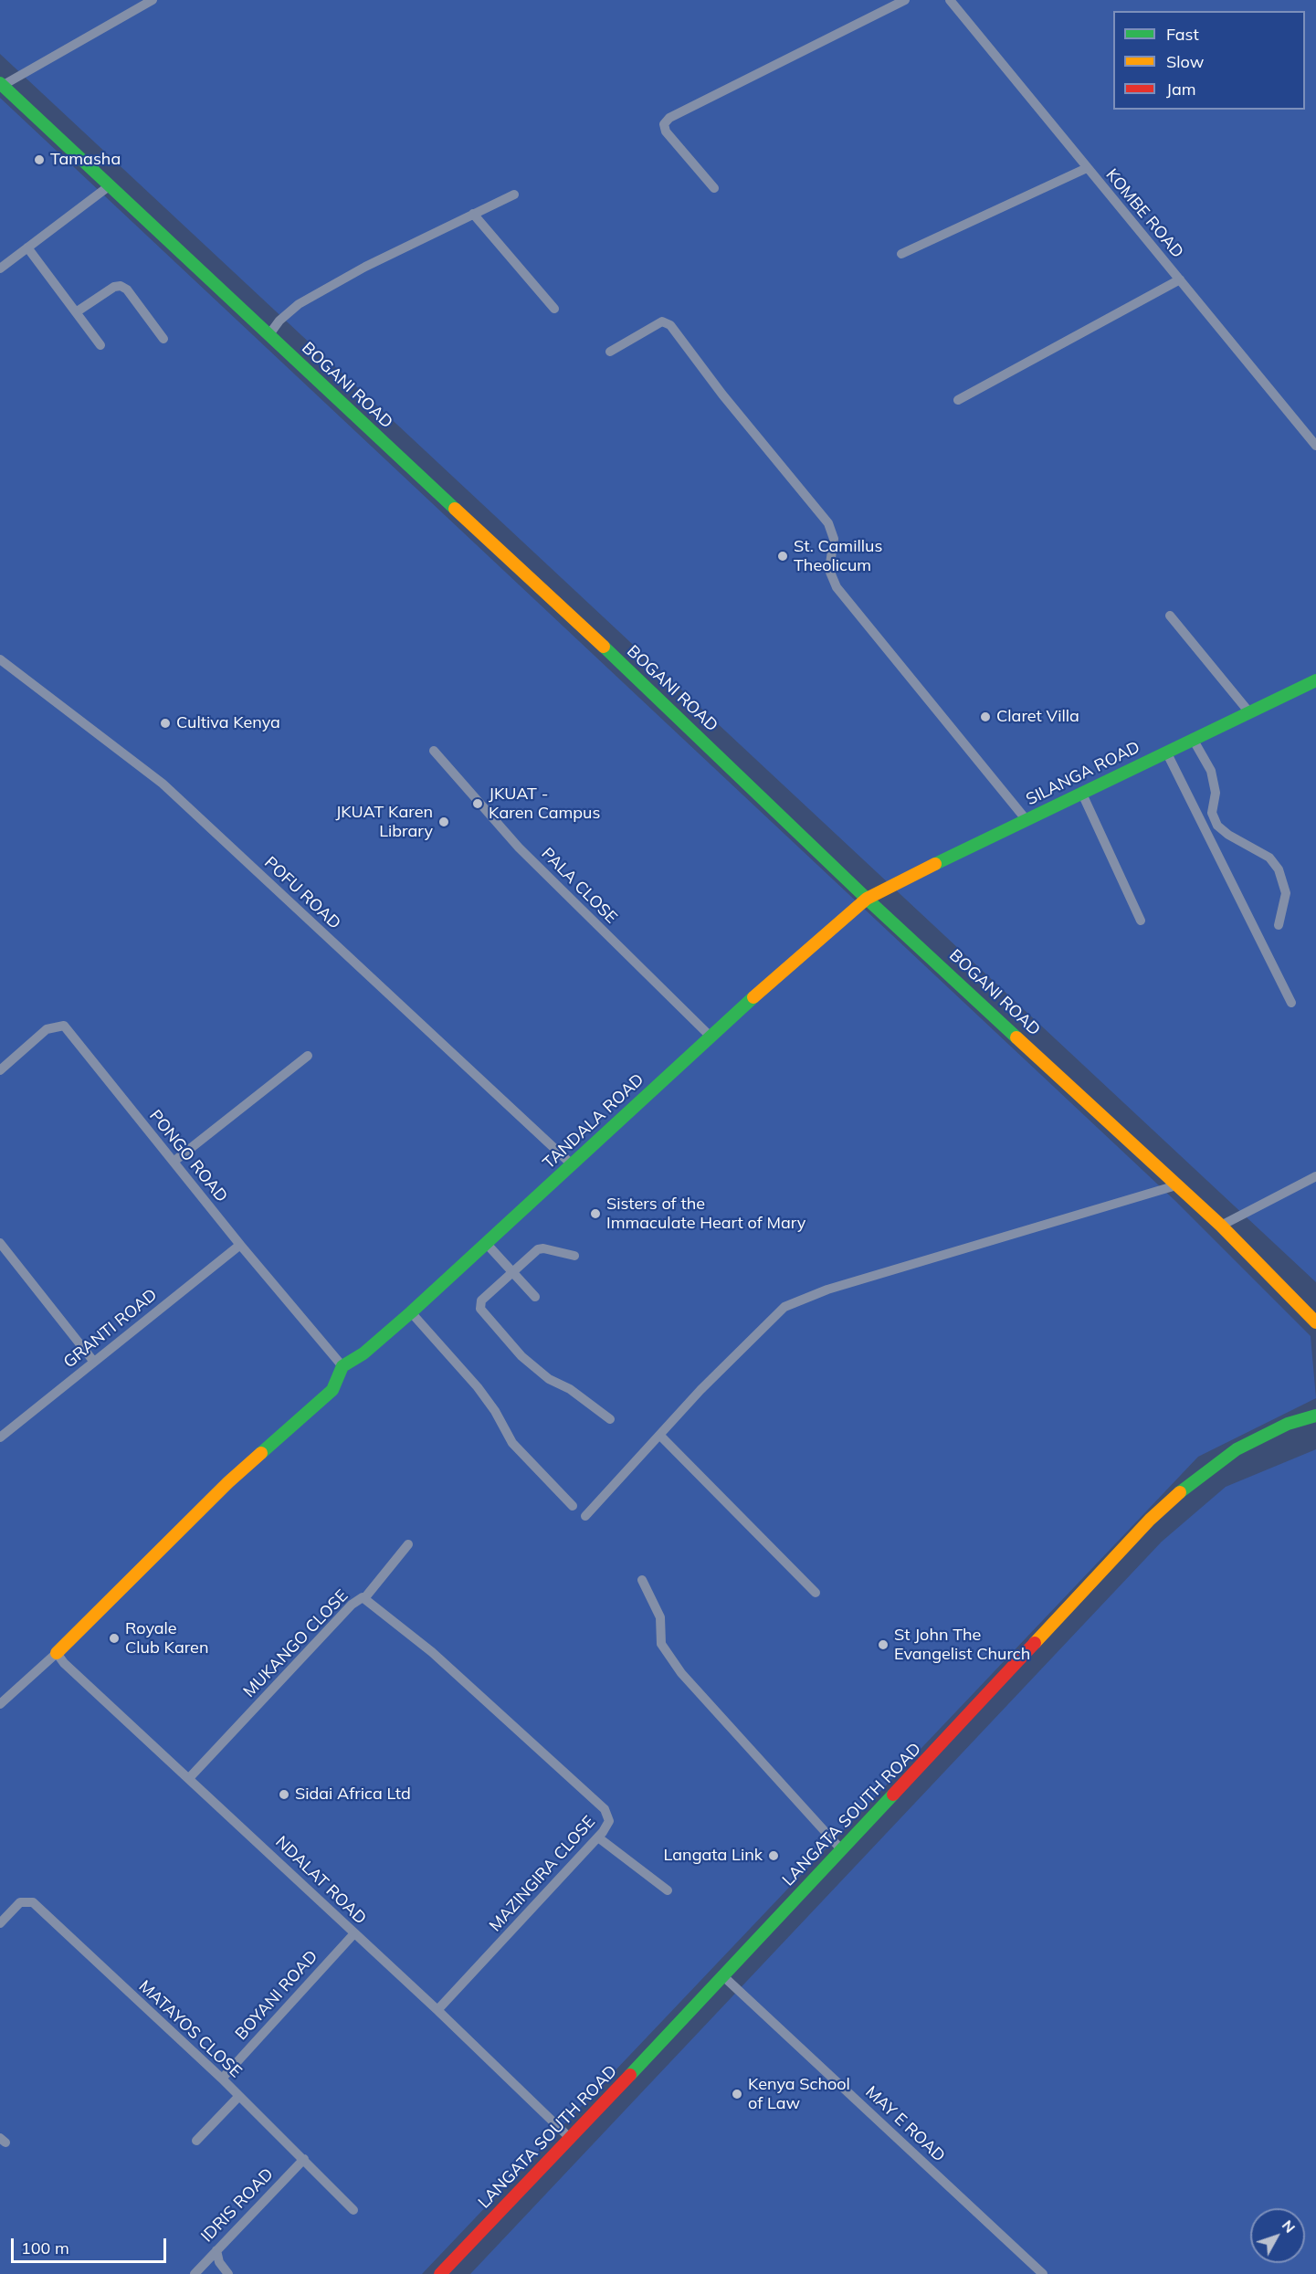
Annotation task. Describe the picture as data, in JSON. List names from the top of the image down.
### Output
{
  "streets": {
    "street": [
      "KOMBE ROAD",
      "BOGANI ROAD",
      "SILANGA ROAD",
      "PALA CLOSE",
      "POFU ROAD",
      "TANDALA ROAD",
      "PONGO ROAD",
      "GRANTI ROAD",
      "MUKANGO CLOSE",
      "LANGATA SOUTH ROAD",
      "MAZINGIRA CLOSE",
      "NDALAT ROAD",
      "BOYANI ROAD",
      "MATAYOS CLOSE",
      "MAY E ROAD",
      "IDRIS ROAD"
    ]
  },
  "crossings": [
    ["BOGANI ROAD", "SILANGA ROAD"],
    ["BOGANI ROAD", "TANDALA ROAD"],
    ["SILANGA ROAD", "TANDALA ROAD"],
    ["PALA CLOSE", "TANDALA ROAD"],
    ["POFU ROAD", "TANDALA ROAD"],
    ["TANDALA ROAD", "PONGO ROAD"],
    ["PONGO ROAD", "GRANTI ROAD"],
    ["MUKANGO CLOSE", "MAZINGIRA CLOSE"],
    ["MUKANGO CLOSE", "NDALAT ROAD"],
    ["LANGATA SOUTH ROAD", "NDALAT ROAD"],
    ["LANGATA SOUTH ROAD", "MAY E ROAD"],
    ["MAZINGIRA CLOSE", "NDALAT ROAD"],
    ["NDALAT ROAD", "BOYANI ROAD"],
    ["BOYANI ROAD", "MATAYOS CLOSE"],
    ["MATAYOS CLOSE", "IDRIS ROAD"]
  ],
  "places": [
    "Tamasha",
    "St. Camillus Theolicum",
    "Claret Villa",
    "Cultiva Kenya",
    "JKUAT - Karen Campus",
    "JKUAT Karen Library",
    "Sisters of the Immaculate Heart of Mary",
    "Royale Club Karen",
    "St John The Evangelist Church",
    "Sidai Africa Ltd",
    "Langata Link",
    "Kenya School of Law"
  ],
  "legend": ["Fast", "Slow", "Jam"],
  "scale_bar": "100 m",
  "north": "top right"
}
